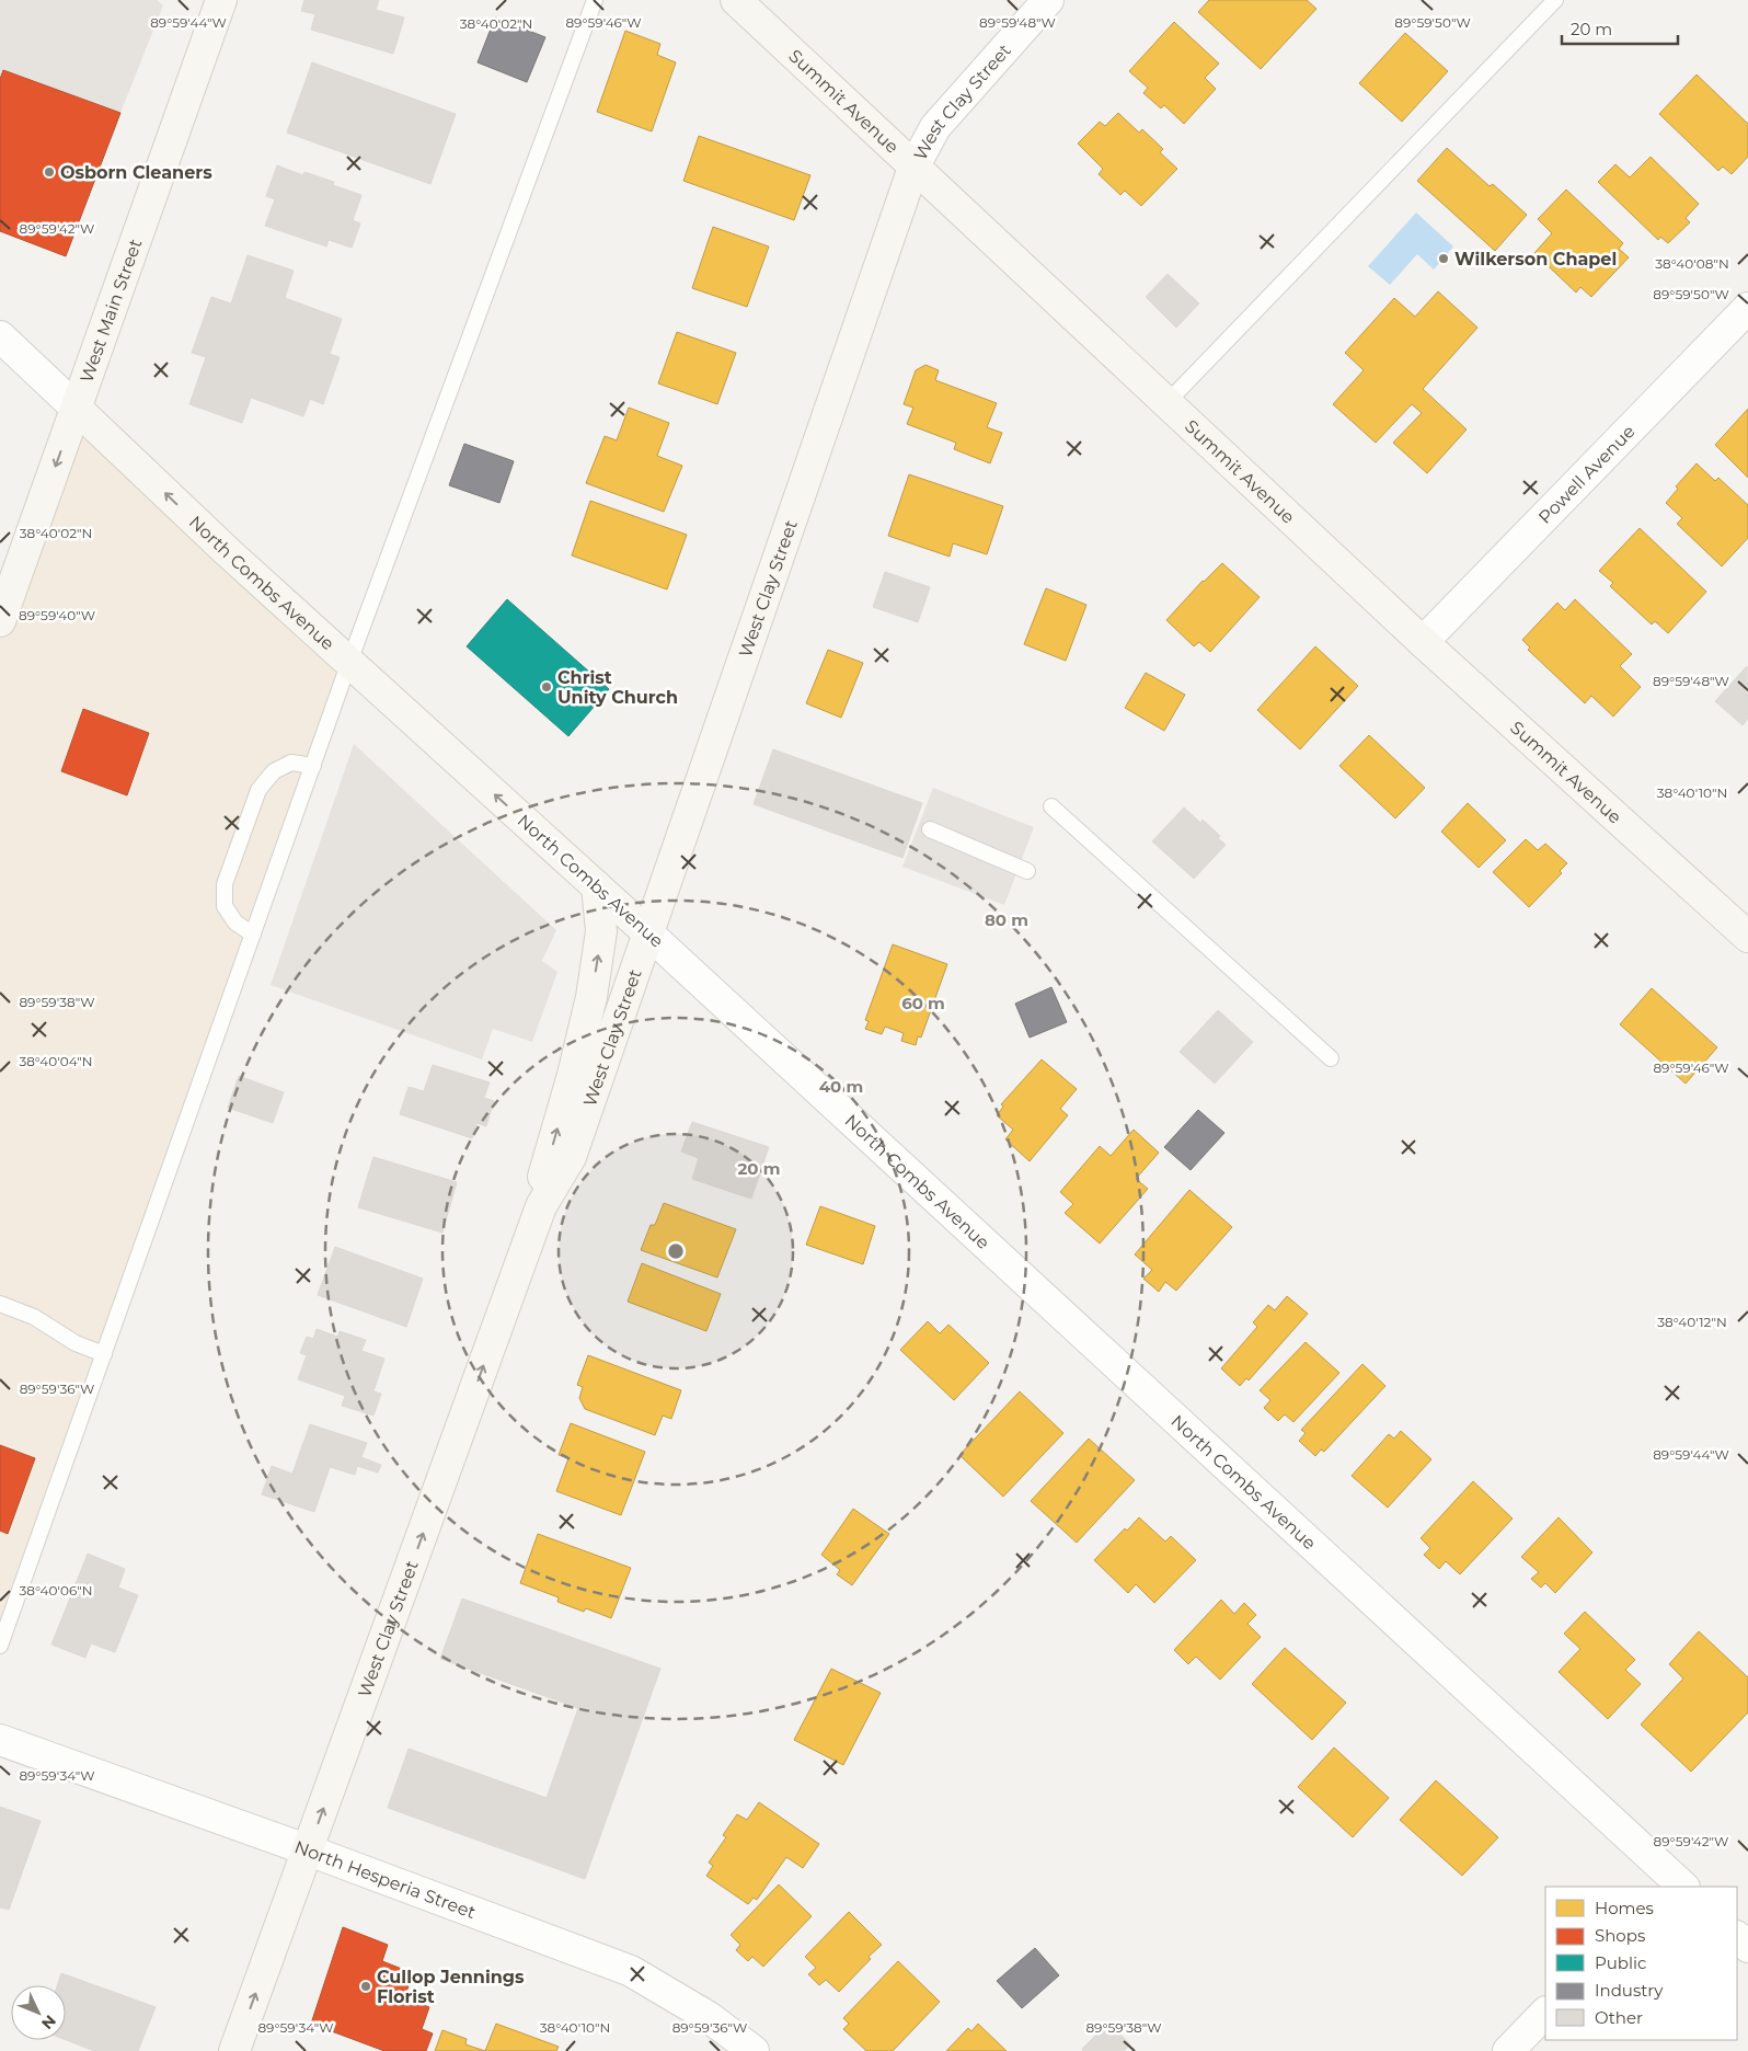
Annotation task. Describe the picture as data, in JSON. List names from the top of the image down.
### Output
{
  "streets": {
    "main road": [
      "Summit Avenue",
      "West Clay Street",
      "West Main Street",
      "North Combs Avenue"
    ],
    "street": ["Powell Avenue", "North Hesperia Street"]
  },
  "crossings": [
    ["Summit Avenue", "West Clay Street"],
    ["Summit Avenue", "Powell Avenue"],
    ["West Clay Street", "North Combs Avenue"],
    ["West Clay Street", "North Hesperia Street"],
    ["West Main Street", "North Combs Avenue"]
  ],
  "one_way": ["West Clay Street"],
  "places": [
    "Osborn Cleaners",
    "Wilkerson Chapel",
    "Christ Unity Church",
    "Cullop Jennings Florist"
  ],
  "legend": [
    "Homes",
    "Shops",
    "Public",
    "Industry",
    "Other"
  ],
  "scale_bar": "20 m",
  "north": "bottom right",
  "coordinates": [
    "89°59'48\"W",
    "89°59'44\"W",
    "89°59'46\"W",
    "89°59'50\"W",
    "38°40'02\"N",
    "89°59'42\"W",
    "38°40'08\"N",
    "89°59'40\"W",
    "38°40'10\"N",
    "89°59'38\"W",
    "38°40'04\"N",
    "38°40'12\"N",
    "89°59'36\"W",
    "38°40'06\"N",
    "89°59'34\"W"
  ],
  "rings": [
    "80 m",
    "60 m",
    "40 m",
    "20 m"
  ]
}
